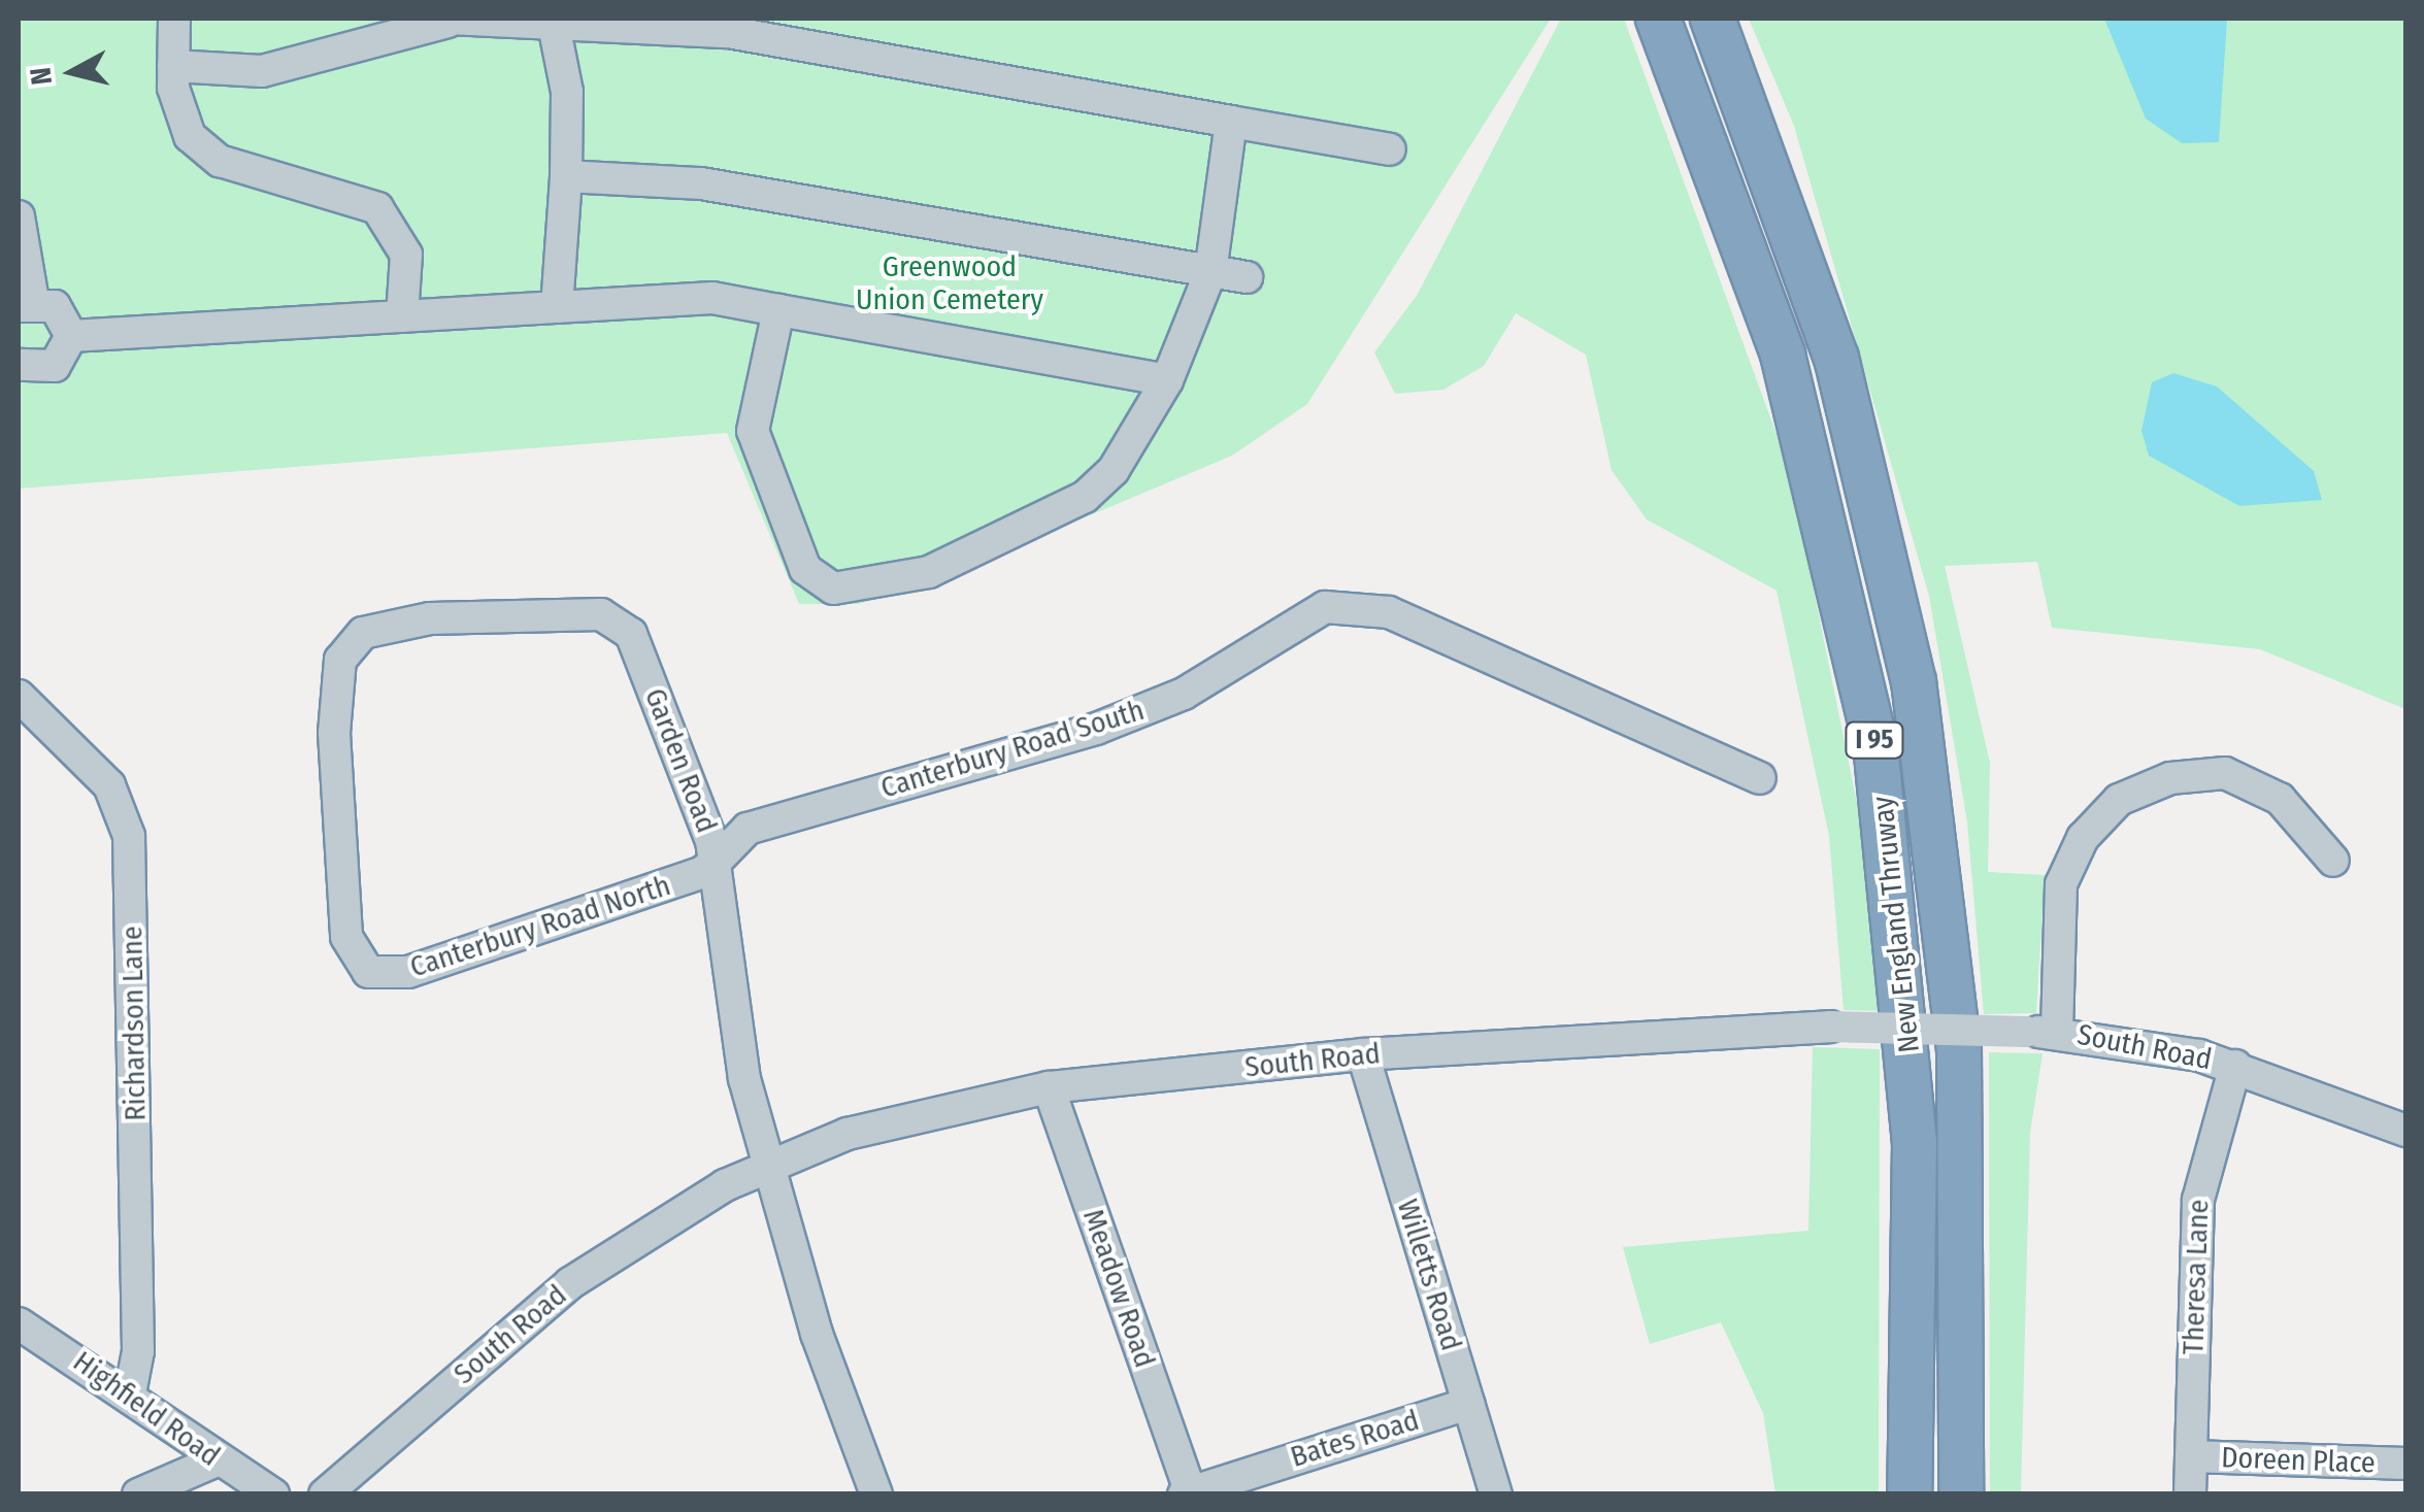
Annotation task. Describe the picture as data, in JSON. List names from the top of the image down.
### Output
{
  "streets": {
    "highway": ["I 95", "New England Thruway"],
    "street": [
      "Canterbury Road South",
      "Garden Road",
      "Canterbury Road North",
      "Richardson Lane",
      "South Road",
      "Willetts Road",
      "Theresa Lane",
      "Meadow Road",
      "Highfield Road",
      "Bates Road",
      "Doreen Place"
    ]
  },
  "crossings": [
    ["Canterbury Road South", "Garden Road"],
    ["Canterbury Road South", "Canterbury Road North"],
    ["Garden Road", "Canterbury Road North"],
    ["Garden Road", "South Road"],
    ["Richardson Lane", "Highfield Road"],
    ["South Road", "Willetts Road"],
    ["South Road", "Theresa Lane"],
    ["South Road", "Meadow Road"],
    ["Willetts Road", "Bates Road"],
    ["Theresa Lane", "Doreen Place"],
    ["Meadow Road", "Bates Road"]
  ],
  "parks": ["Greenwood Union Cemetery"],
  "north": "left"
}
